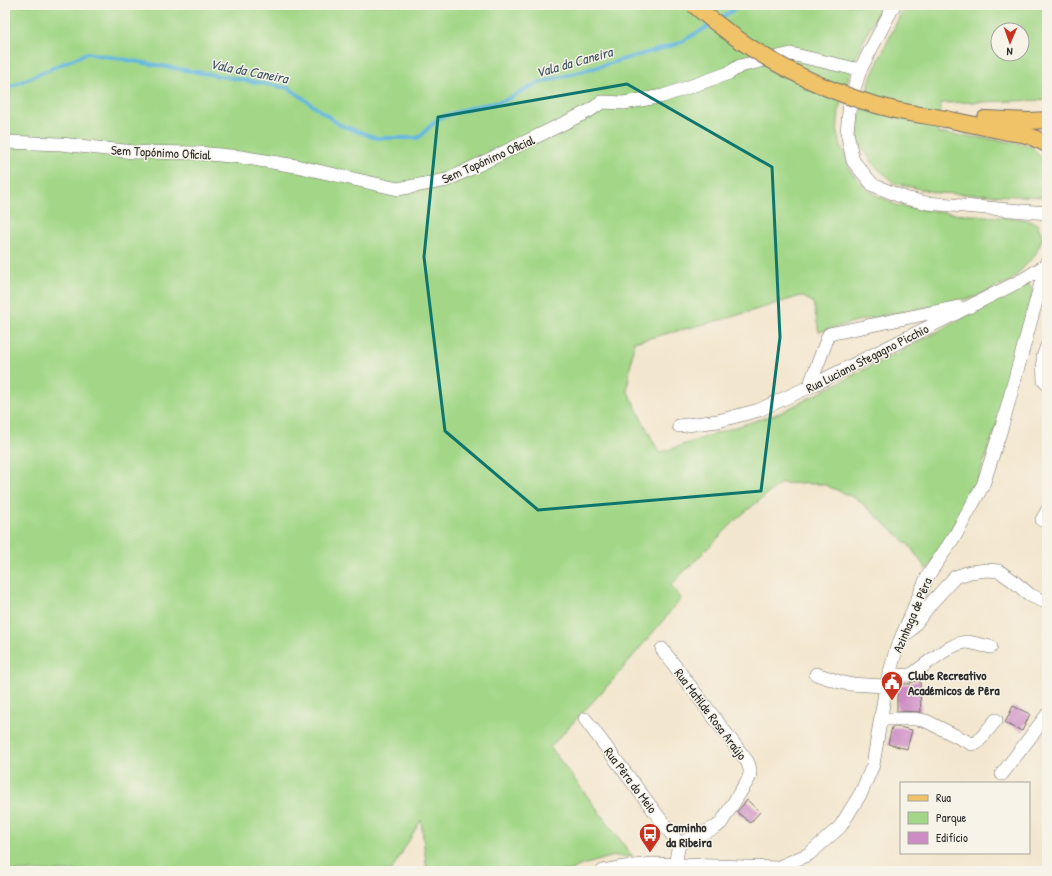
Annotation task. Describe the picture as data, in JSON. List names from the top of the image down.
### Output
{
  "streets": {
    "street": [
      "Sem Topónimo Oficial",
      "Rua Luciana Stegagno Picchio",
      "Azinhaga de Pêra",
      "Rua Matilde Rosa Araújo",
      "Rua Pêra do Meio"
    ]
  },
  "crossings": [
    ["Rua Luciana Stegagno Picchio", "Azinhaga de Pêra"],
    ["Rua Matilde Rosa Araújo", "Rua Pêra do Meio"]
  ],
  "water": ["Vala da Caneira"],
  "places": {
    "public building": ["Clube Recreativo Académicos de Pêra"],
    "bus stop": ["Caminho da Ribeira"]
  },
  "legend": ["Rua", "Parque", "Edifício"],
  "north": "bottom"
}
